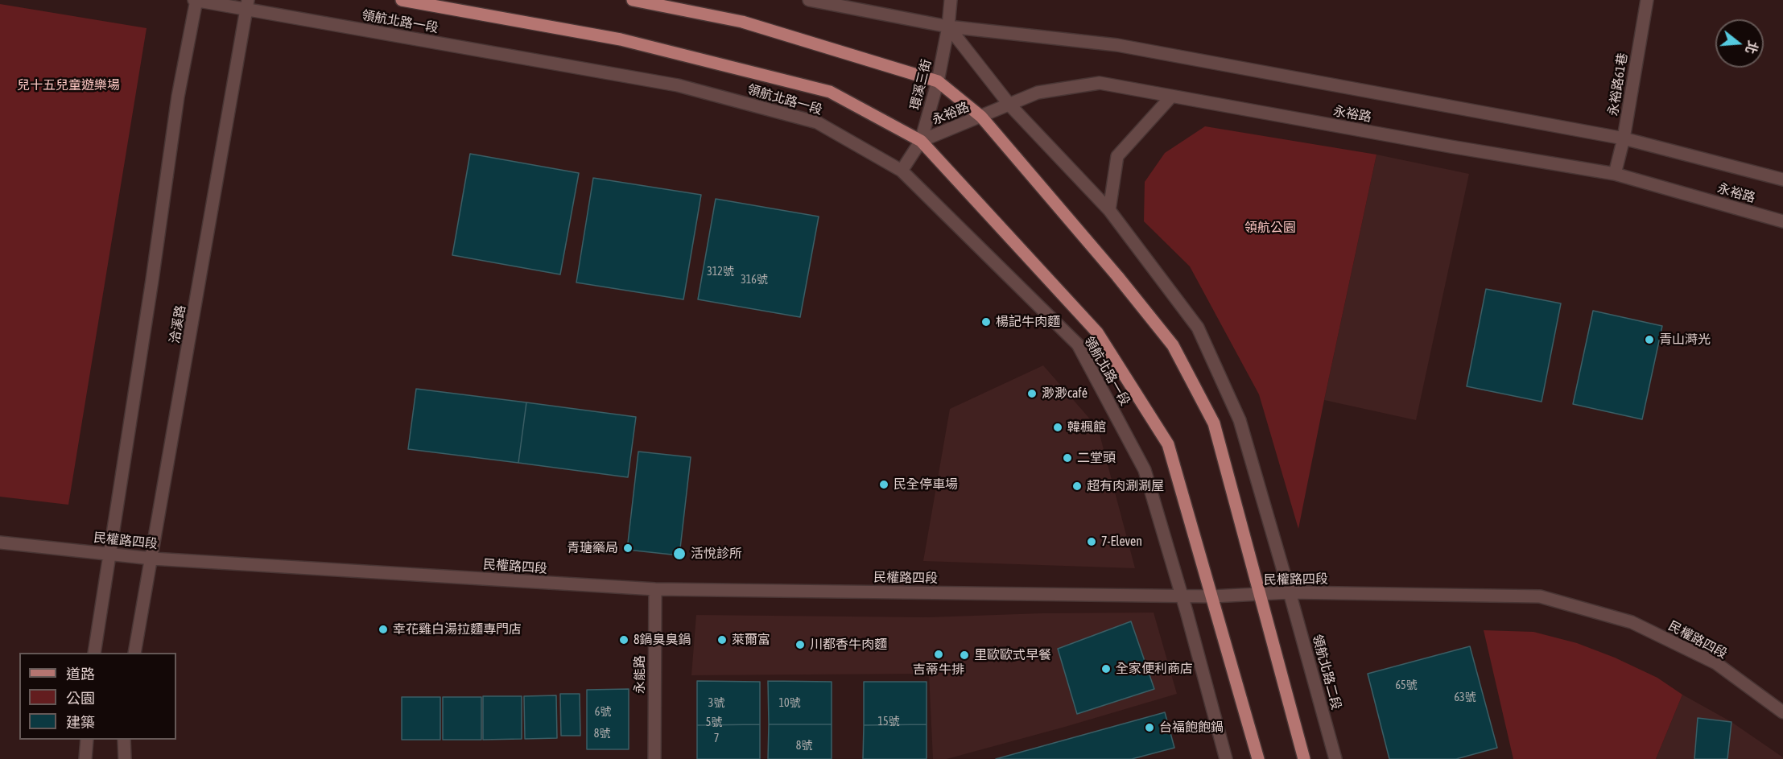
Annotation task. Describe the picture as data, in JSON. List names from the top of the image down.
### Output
{
  "streets": {
    "main road": ["領航北路一段"],
    "street": [
      "環溪三街",
      "永裕路61巷",
      "永裕路",
      "洽溪路",
      "民權路四段",
      "領航北路二段",
      "永能路"
    ]
  },
  "crossings": [
    ["領航北路一段", "環溪三街"],
    ["領航北路一段", "永裕路"],
    ["領航北路一段", "洽溪路"],
    ["領航北路一段", "民權路四段"],
    ["環溪三街", "永裕路"],
    ["永裕路61巷", "永裕路"],
    ["洽溪路", "民權路四段"],
    ["民權路四段", "領航北路二段"],
    ["民權路四段", "永能路"]
  ],
  "parks": ["兒十五兒童遊樂場", "領航公園"],
  "places": [
    "楊記牛肉麵",
    "青山溡光",
    "渺渺café",
    "韓楓館",
    "二堂頭",
    "民全停車場",
    "超有肉涮涮屋",
    "7-Eleven",
    "青瑭藥局",
    "活悅診所",
    "幸花雞白湯拉麵專門店",
    "8鍋臭臭鍋",
    "萊爾富",
    "川都香牛肉麵",
    "吉蒂牛排",
    "里歐歐式早餐",
    "全家便利商店",
    "台福飽飽鍋"
  ],
  "house_numbers": [
    "312號",
    "316號",
    "65號",
    "63號",
    "3號",
    "10號",
    "6號",
    "15號",
    "5號",
    "8號",
    "7",
    "8號"
  ],
  "legend": ["道路", "公園", "建築"],
  "north": "right"
}
